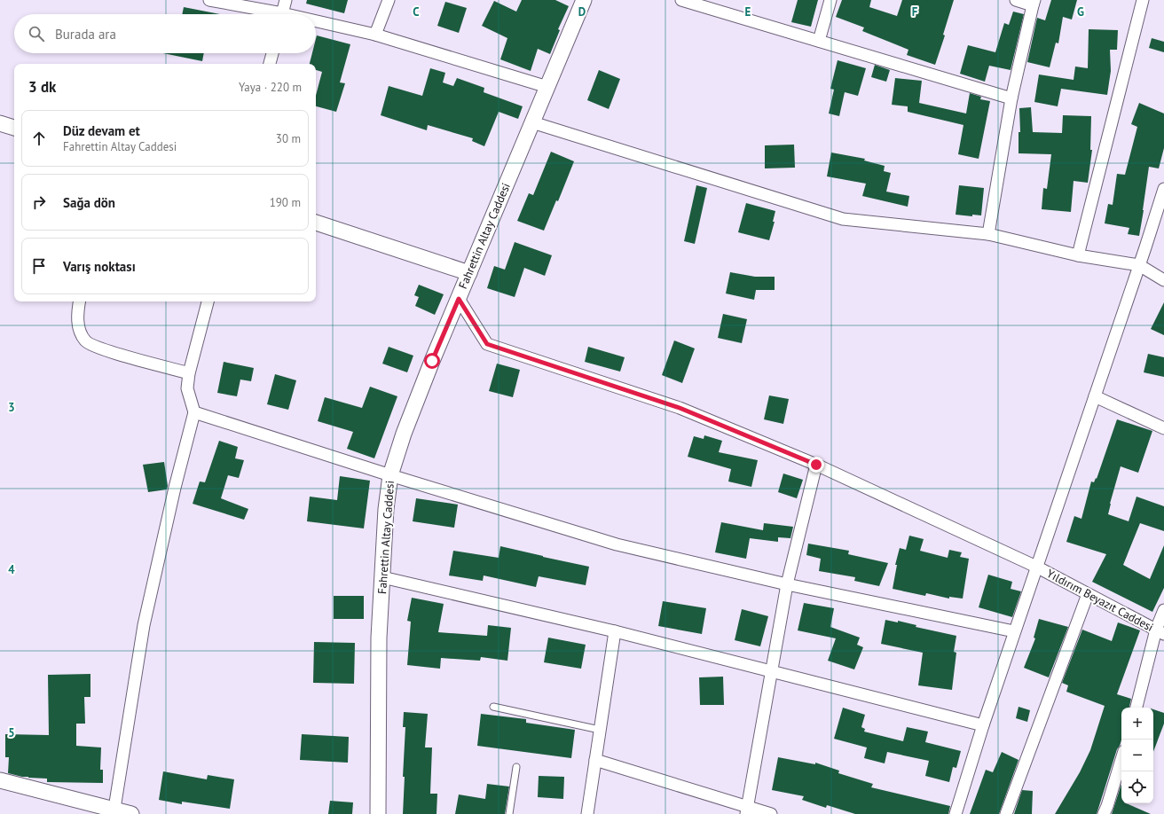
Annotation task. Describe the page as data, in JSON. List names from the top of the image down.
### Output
{
  "streets": {
    "street": ["Fahrettin Altay Caddesi", "Yıldırım Beyazıt Caddesi"]
  },
  "crossings": [
    ["Fahrettin Altay Caddesi", "Yıldırım Beyazıt Caddesi"]
  ],
  "page": {
    "search": "Burada ara",
    "heading": ["3 dk", "Yaya · 220 m"],
    "list": [
      ["Düz devam et", "Fahrettin Altay Caddesi", "30 m"],
      ["Sağa dön", "190 m"],
      "Varış noktası"
    ],
    "map_buttons": ["+", "−"]
  },
  "grid": {
    "columns": [
      "C",
      "D",
      "E",
      "F",
      "G"
    ],
    "rows": ["3", "4", "5"]
  }
}
